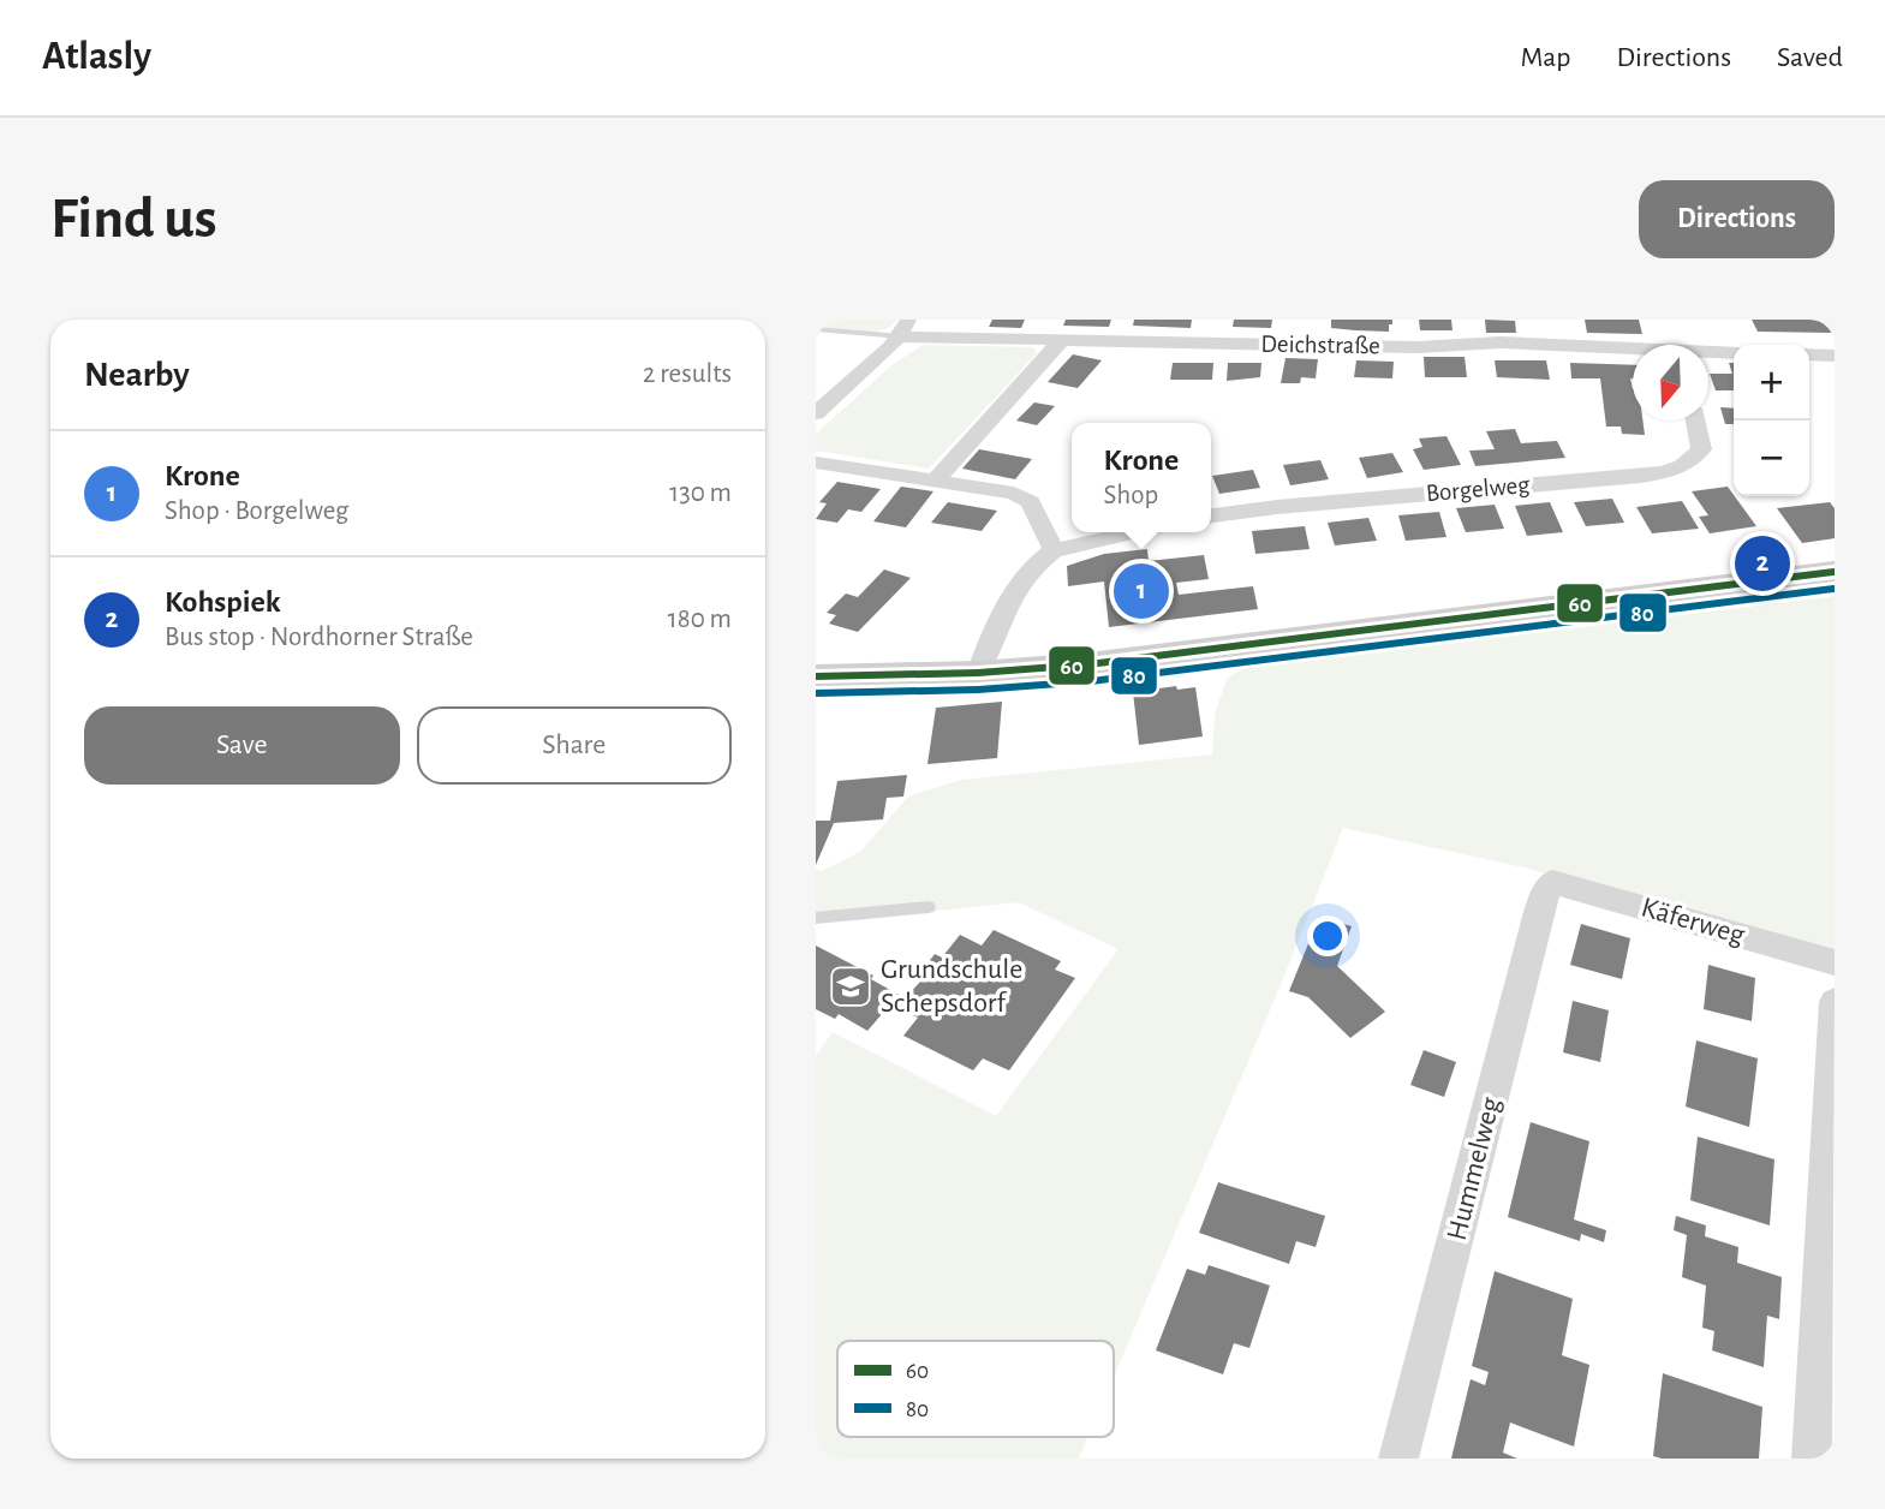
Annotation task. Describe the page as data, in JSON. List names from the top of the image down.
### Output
{
  "streets": {
    "street": [
      "Deichstraße",
      "Borgelweg",
      "Käferweg",
      "Hummelweg"
    ]
  },
  "crossings": [
    ["Käferweg", "Hummelweg"]
  ],
  "places": {
    "school or university": ["Grundschule Schepsdorf"]
  },
  "lines": ["transit line 60", "transit line 80"],
  "legend": ["60", "80"],
  "north": "bottom",
  "page": {
    "header": "Atlasly",
    "nav": ["Map", "Directions", "Saved"],
    "buttons": [
      "Directions",
      ["Save", "Share"]
    ],
    "title": "Find us",
    "heading": ["Nearby", "2 results"],
    "map_buttons": ["+", "−"],
    "popup": ["Krone", "Shop"],
    "list": [
      {
        "mark": "1",
        "name": "Krone",
        "note": "Shop · Borgelweg",
        "value": "130 m"
      },
      {
        "mark": "2",
        "name": "Kohspiek",
        "note": "Bus stop · Nordhorner Straße",
        "value": "180 m"
      }
    ],
    "pins": ["2", "1"]
  }
}
